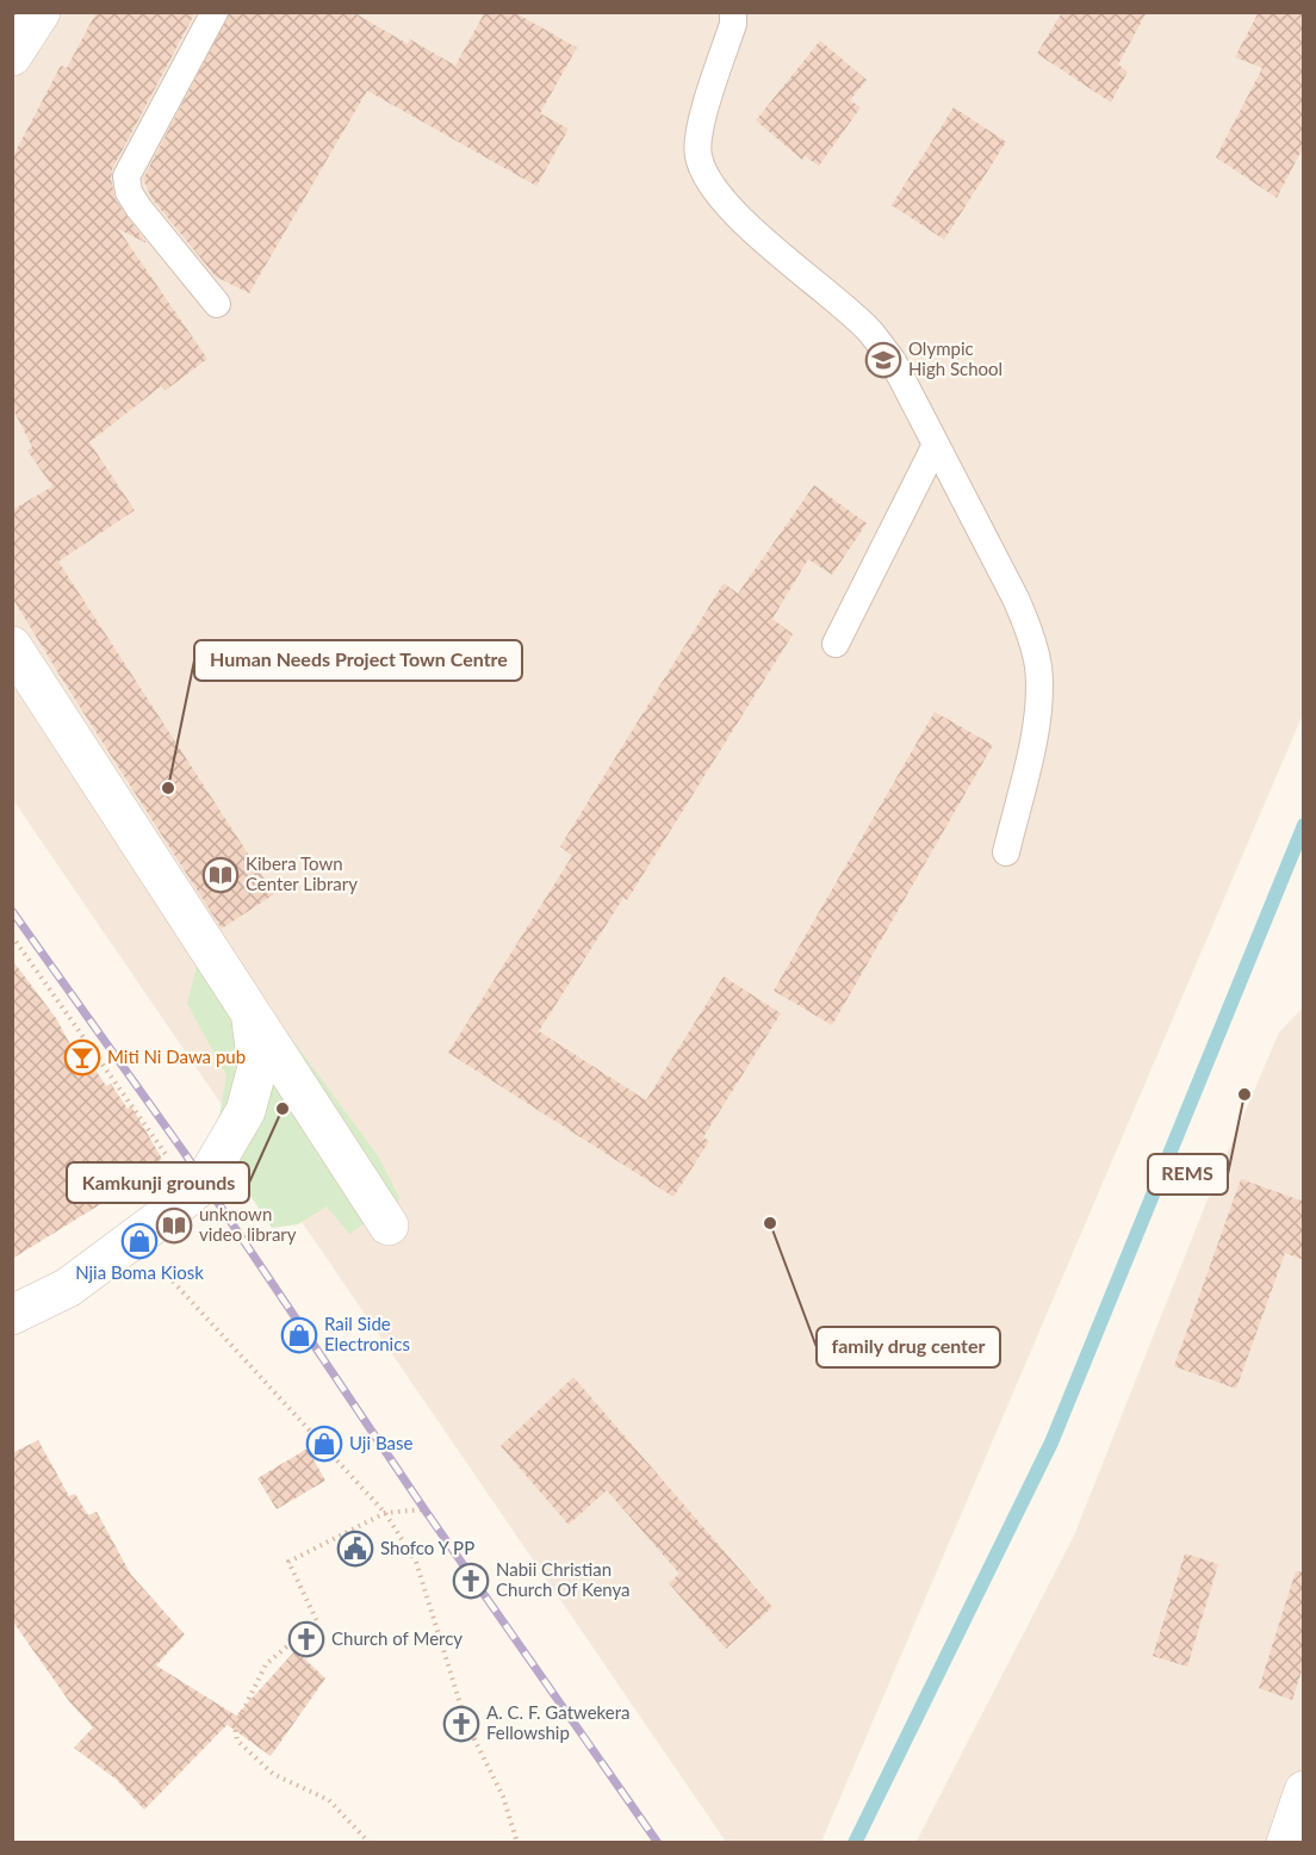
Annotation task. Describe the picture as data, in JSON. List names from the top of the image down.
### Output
{
  "places": {
    "school or university": ["Olympic High School"],
    "other": [
      "Human Needs Project Town Centre",
      "REMS",
      "Kamkunji grounds",
      "family drug center"
    ],
    "library": ["Kibera Town Center Library", "unknown video library"],
    "bar": ["Miti Ni Dawa pub"],
    "shop": ["Njia Boma Kiosk", "Rail Side Electronics", "Uji Base"],
    "public building": ["Shofco Y PP"],
    "church": ["Nabii Christian Church Of Kenya", "Church of Mercy", "A. C. F. Gatwekera Fellowship"]
  }
}
